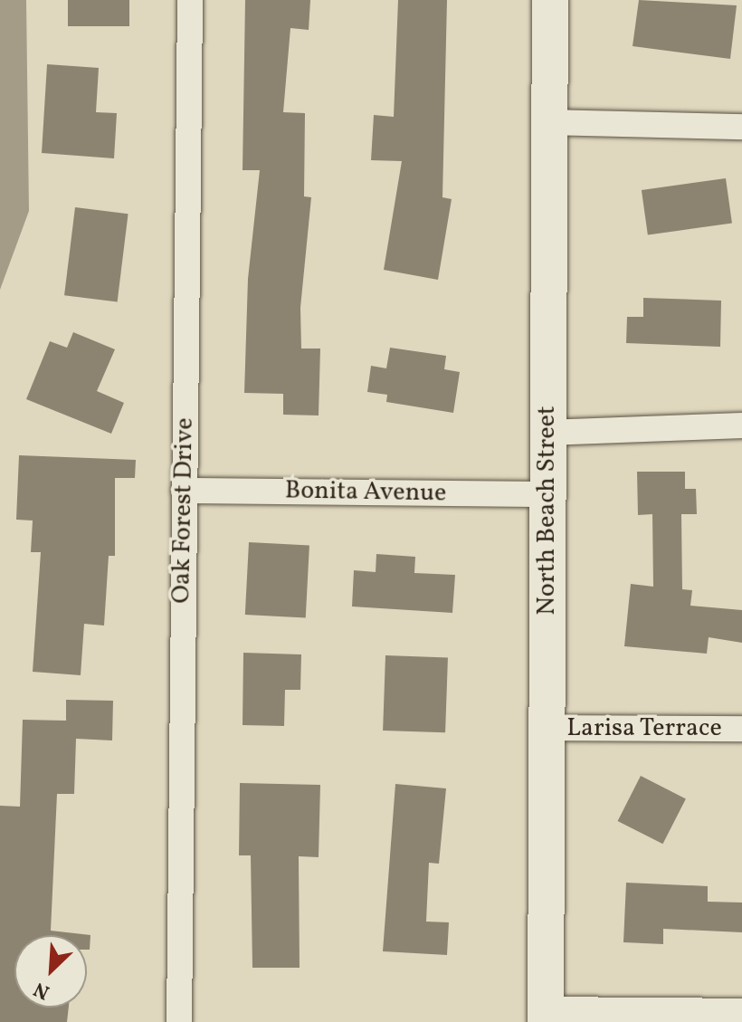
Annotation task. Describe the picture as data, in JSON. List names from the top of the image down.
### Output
{
  "streets": {
    "street": [
      "Bonita Avenue",
      "Oak Forest Drive",
      "North Beach Street",
      "Larisa Terrace"
    ]
  },
  "crossings": [
    ["Bonita Avenue", "Oak Forest Drive"],
    ["Bonita Avenue", "North Beach Street"],
    ["North Beach Street", "Larisa Terrace"]
  ],
  "north": "bottom left"
}
